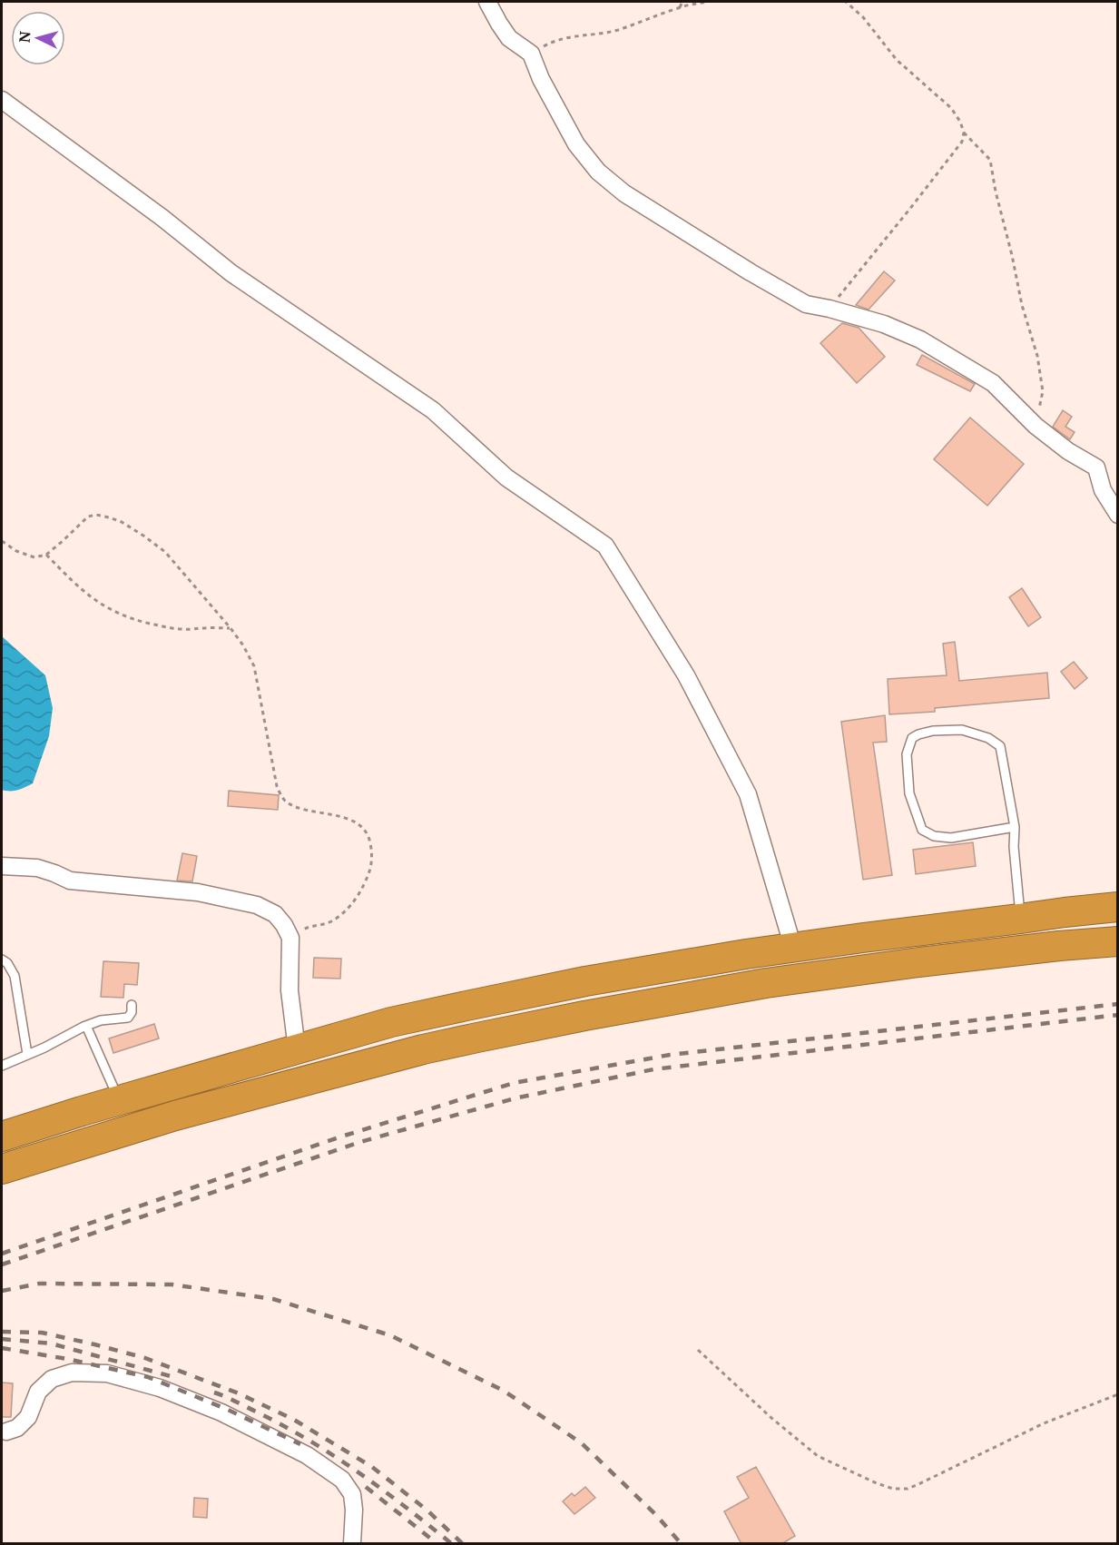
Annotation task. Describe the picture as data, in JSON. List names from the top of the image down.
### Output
{
  "north": "left"
}
